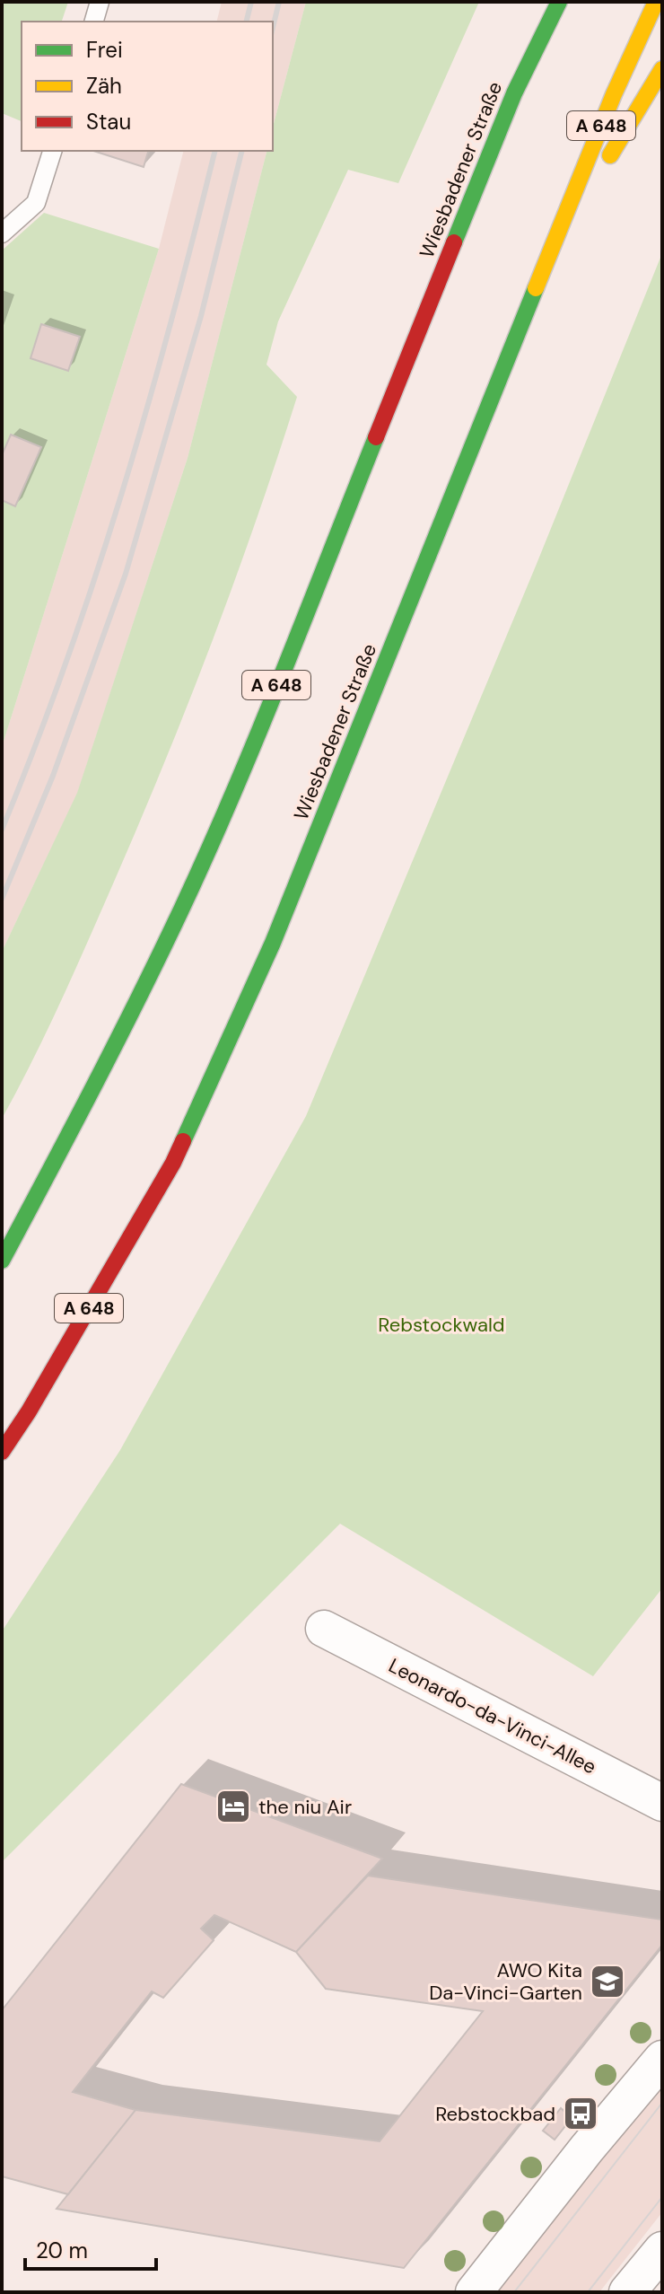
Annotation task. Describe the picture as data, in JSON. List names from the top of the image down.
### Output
{
  "streets": {
    "highway": ["A 648", "Wiesbadener Straße"],
    "street": ["Leonardo-da-Vinci-Allee"]
  },
  "parks": ["Rebstockwald"],
  "places": {
    "hotel": ["the niu Air"],
    "school or university": ["AWO Kita Da-Vinci-Garten"],
    "bus stop": ["Rebstockbad"]
  },
  "legend": ["Frei", "Zäh", "Stau"],
  "scale_bar": "20 m"
}
